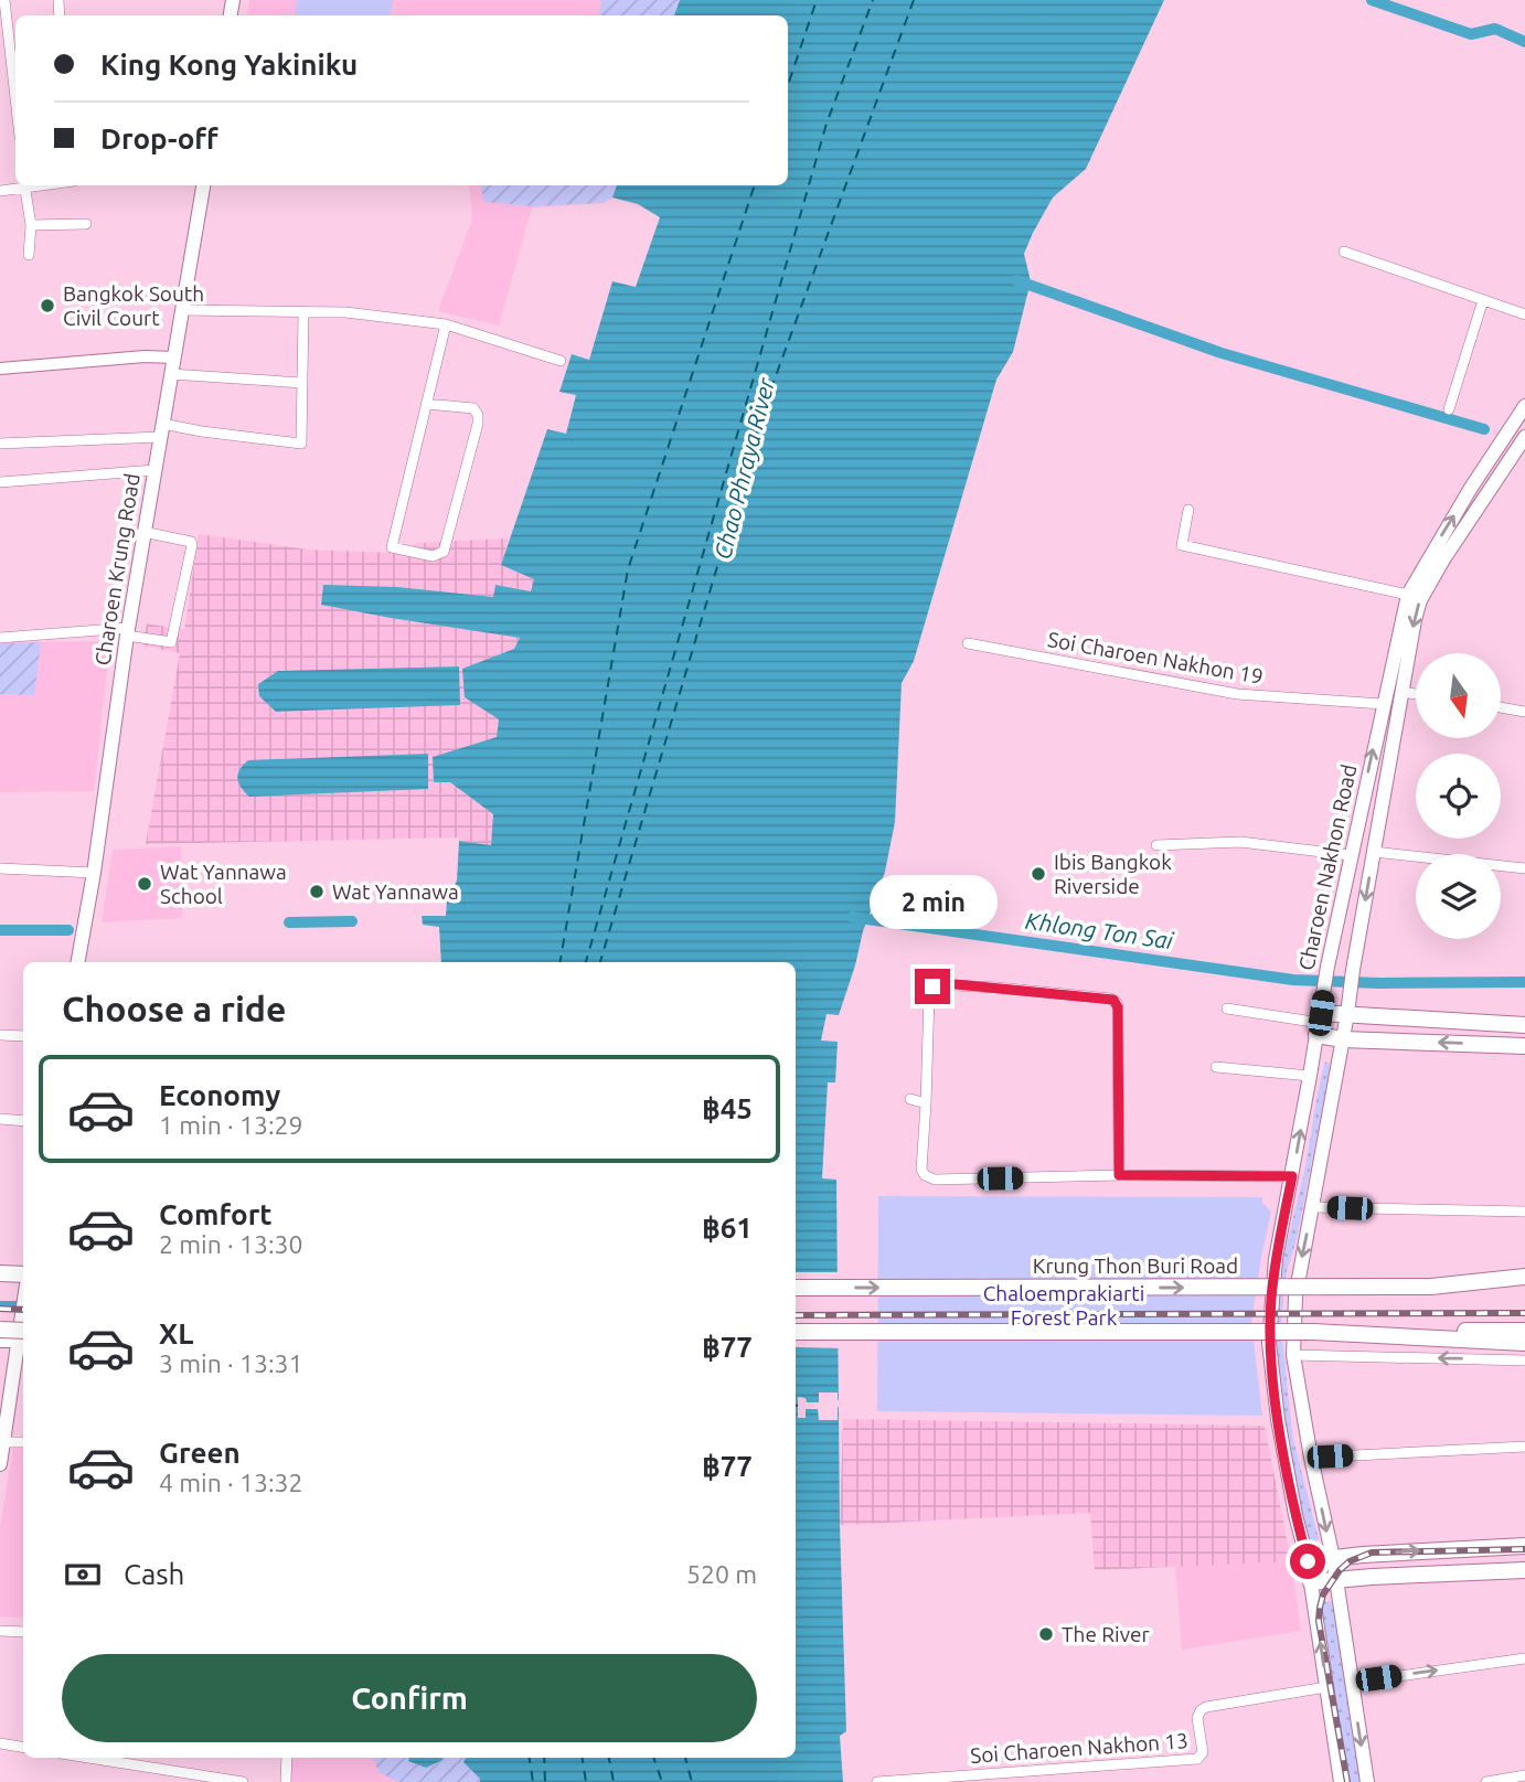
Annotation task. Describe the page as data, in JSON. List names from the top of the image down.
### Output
{
  "streets": {
    "main road": ["Charoen Krung Road", "Charoen Nakhon Road", "Krung Thon Buri Road"],
    "street": ["Soi Charoen Nakhon 19", "Soi Charoen Nakhon 13"]
  },
  "crossings": [
    ["Soi Charoen Nakhon 19", "Charoen Nakhon Road"],
    ["Charoen Nakhon Road", "Soi Charoen Nakhon 13"]
  ],
  "water": ["Chao Phraya River", "Khlong Ton Sai"],
  "parks": ["Chaloemprakiarti Forest Park"],
  "places": [
    "Bangkok South Civil Court",
    "Ibis Bangkok Riverside",
    "Wat Yannawa School",
    "Wat Yannawa",
    "The River"
  ],
  "north": "bottom",
  "page": {
    "banner": ["King Kong Yakiniku", "Drop-off"],
    "bubble": "2 min",
    "heading": "Choose a ride",
    "list": [
      {
        "name": "Economy",
        "note": "1 min · 13:29",
        "value": "฿45"
      },
      {
        "name": "Comfort",
        "note": "2 min · 13:30",
        "value": "฿61"
      },
      {
        "name": "XL",
        "note": "3 min · 13:31",
        "value": "฿77"
      },
      {
        "name": "Green",
        "note": "4 min · 13:32",
        "value": "฿77"
      }
    ],
    "pay": ["Cash", "520 m"],
    "buttons": "Confirm"
  }
}
